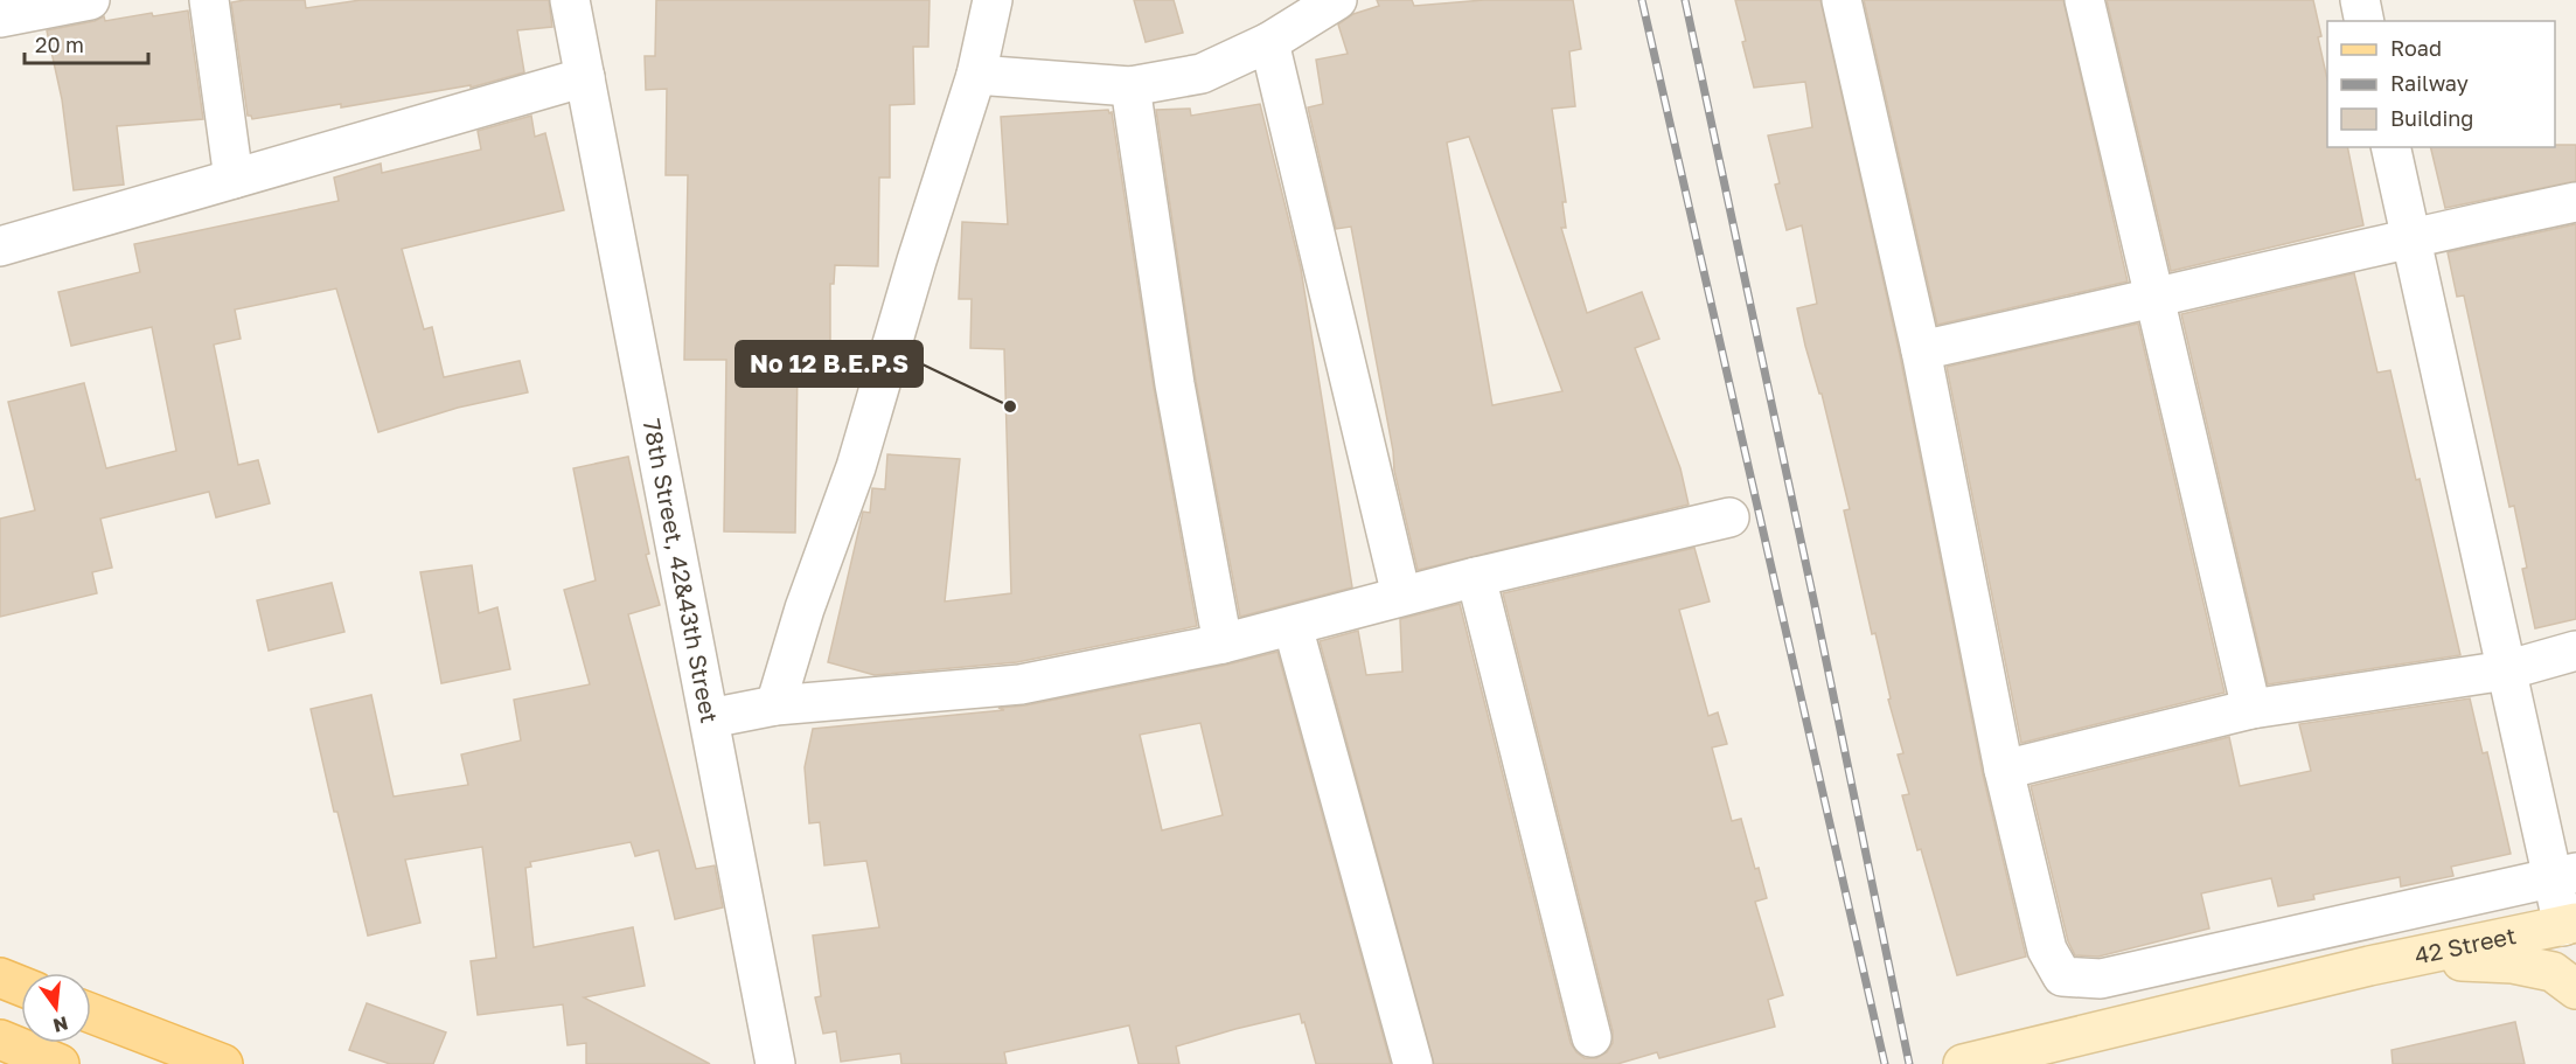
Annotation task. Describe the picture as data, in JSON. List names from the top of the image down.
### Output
{
  "streets": {
    "street": ["78th Street, 42&43th Street", "42 Street"]
  },
  "places": ["No 12 B.E.P.S"],
  "legend": ["Road", "Railway", "Building"],
  "scale_bar": "20 m",
  "north": "bottom"
}
